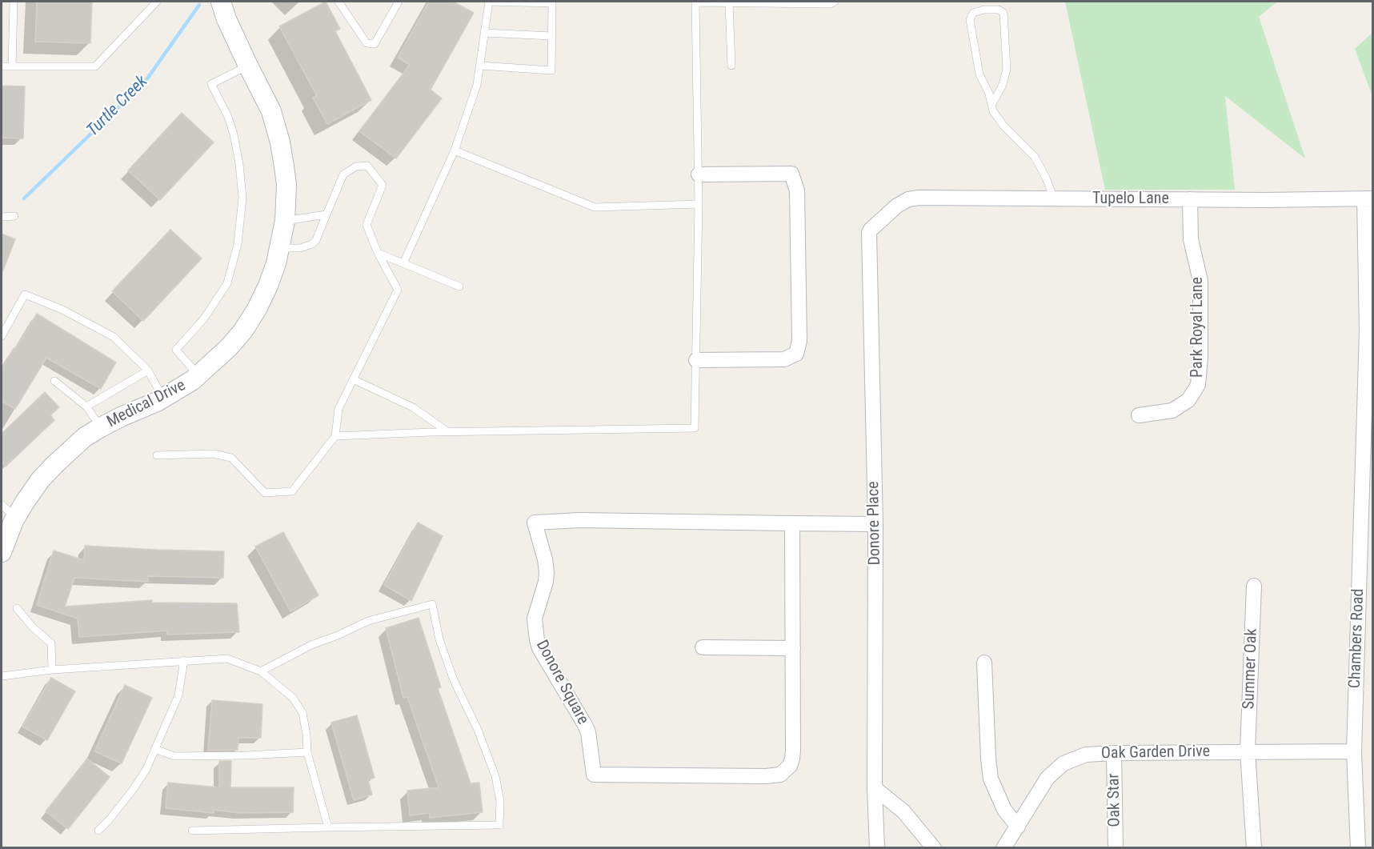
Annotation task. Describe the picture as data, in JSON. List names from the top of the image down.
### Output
{
  "streets": {
    "street": [
      "Tupelo Lane",
      "Park Royal Lane",
      "Medical Drive",
      "Donore Place",
      "Chambers Road",
      "Summer Oak",
      "Donore Square",
      "Oak Garden Drive",
      "Oak Star"
    ]
  },
  "crossings": [
    ["Tupelo Lane", "Park Royal Lane"],
    ["Tupelo Lane", "Donore Place"],
    ["Tupelo Lane", "Chambers Road"],
    ["Donore Place", "Donore Square"],
    ["Chambers Road", "Oak Garden Drive"],
    ["Summer Oak", "Oak Garden Drive"],
    ["Oak Garden Drive", "Oak Star"]
  ],
  "water": ["Turtle Creek"]
}
